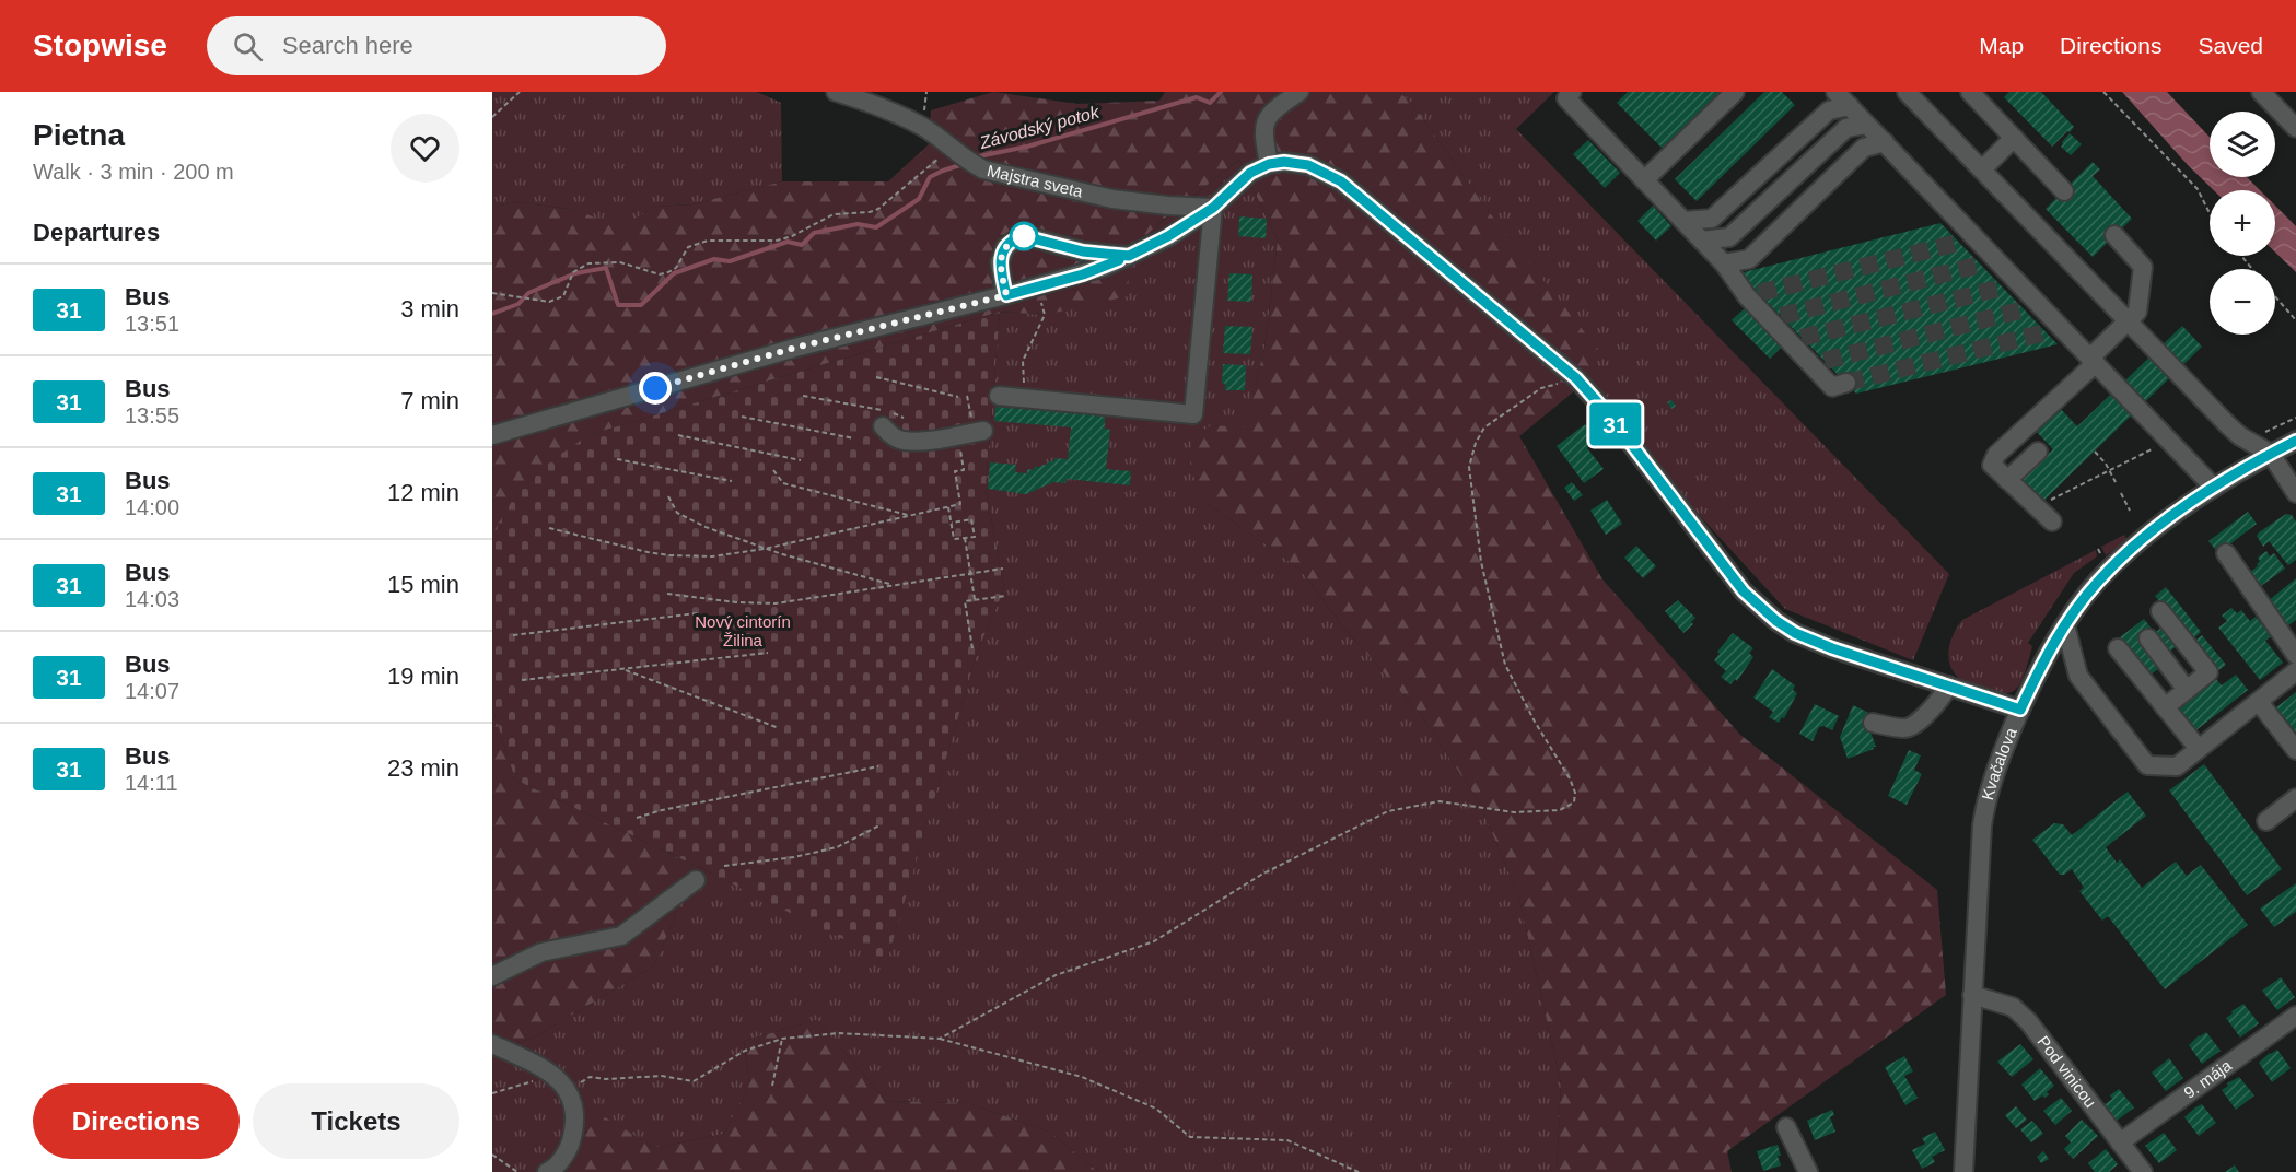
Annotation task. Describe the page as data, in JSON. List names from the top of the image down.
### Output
{
  "streets": {
    "street": [
      "Majstra sveta",
      "Kvačalova",
      "Pod vinicou",
      "9. mája"
    ]
  },
  "crossings": [
    ["Kvačalova", "Pod vinicou"],
    ["Pod vinicou", "9. mája"]
  ],
  "water": ["Závodský potok"],
  "parks": ["Nový cintorín Žilina"],
  "lines": ["bus line 31"],
  "page": {
    "header": "Stopwise",
    "search": "Search here",
    "nav": ["Map", "Directions", "Saved"],
    "heading": [
      ["Pietna", "Walk · 3 min · 200 m"],
      "Departures"
    ],
    "on_map": "31",
    "map_buttons": ["+", "−"],
    "list": [
      {
        "mark": "31",
        "name": "Bus",
        "note": "13:51",
        "value": "3 min"
      },
      {
        "mark": "31",
        "name": "Bus",
        "note": "13:55",
        "value": "7 min"
      },
      {
        "mark": "31",
        "name": "Bus",
        "note": "14:00",
        "value": "12 min"
      },
      {
        "mark": "31",
        "name": "Bus",
        "note": "14:03",
        "value": "15 min"
      },
      {
        "mark": "31",
        "name": "Bus",
        "note": "14:07",
        "value": "19 min"
      },
      {
        "mark": "31",
        "name": "Bus",
        "note": "14:11",
        "value": "23 min"
      }
    ],
    "buttons": ["Directions", "Tickets"]
  }
}
